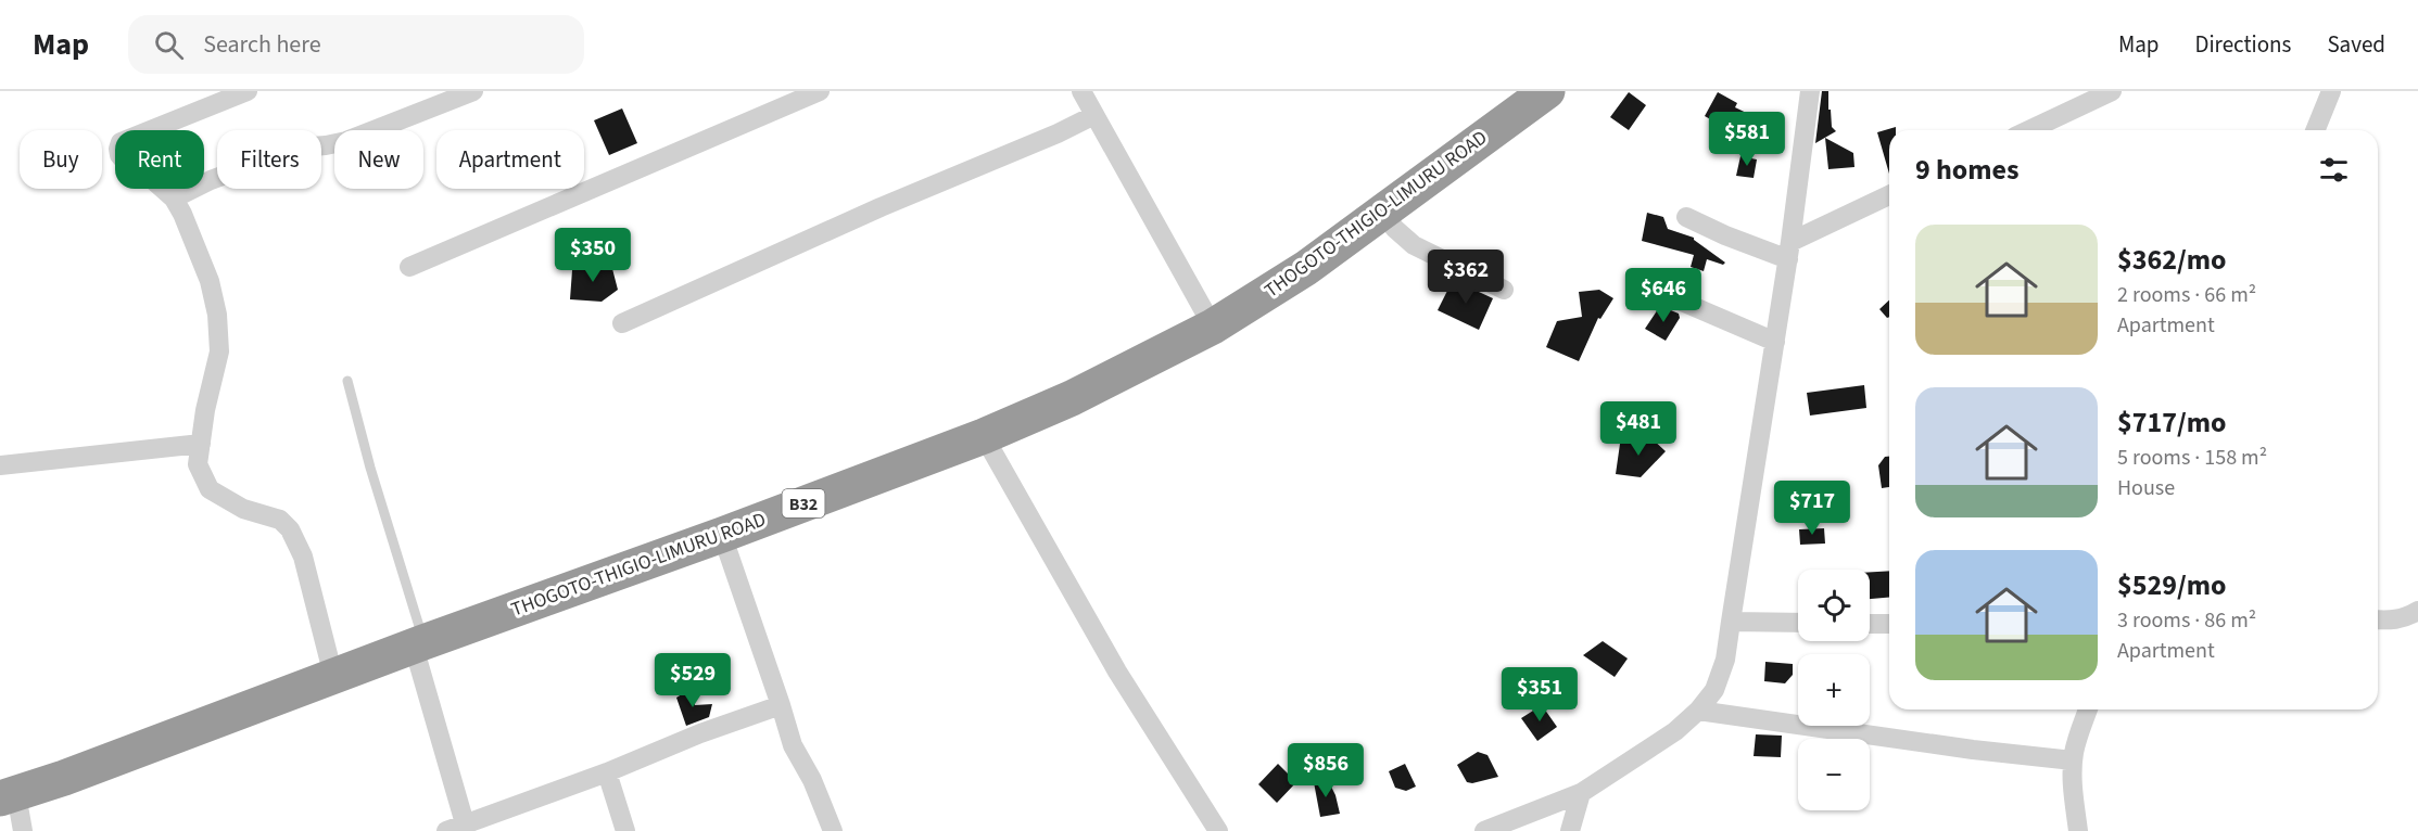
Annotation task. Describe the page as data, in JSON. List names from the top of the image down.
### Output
{
  "streets": {
    "highway": ["THOGOTO-THIGIO-LIMURU ROAD", "B32"]
  },
  "page": {
    "header": "Map",
    "search": "Search here",
    "nav": ["Map", "Directions", "Saved"],
    "price": [
      "$581",
      "$350",
      "$362",
      "$646",
      "$481",
      "$717",
      "$529",
      "$351",
      "$856"
    ],
    "chip": [
      "Buy",
      "Rent",
      "Filters",
      "New",
      "Apartment"
    ],
    "heading": "9 homes",
    "list": [
      {
        "name": "$362/mo",
        "note": "2 rooms · 66 m² · Apartment"
      },
      {
        "name": "$717/mo",
        "note": "5 rooms · 158 m² · House"
      },
      {
        "name": "$529/mo",
        "note": "3 rooms · 86 m² · Apartment"
      }
    ],
    "map_buttons": ["+", "−"]
  }
}
